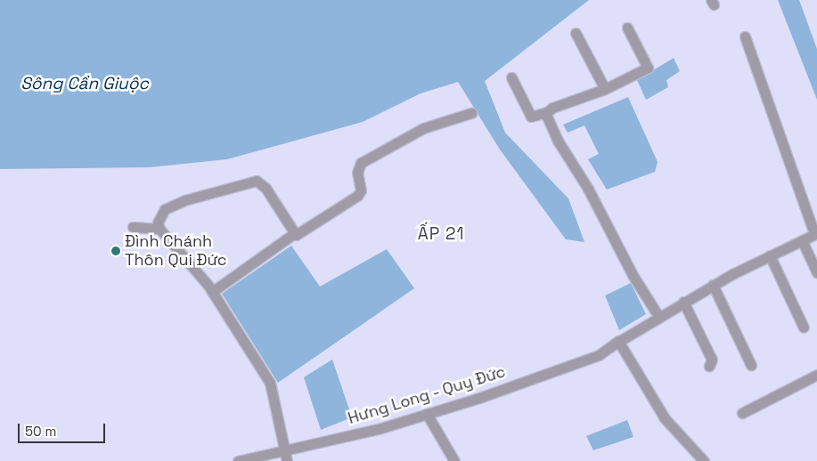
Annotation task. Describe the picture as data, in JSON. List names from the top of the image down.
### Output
{
  "streets": {
    "street": ["Hưng Long - Quy Đức"]
  },
  "districts": ["ẤP 21"],
  "water": ["Sông Cần Giuộc"],
  "places": ["Đình Chánh Thôn Qui Đức"],
  "scale_bar": "50 m"
}
